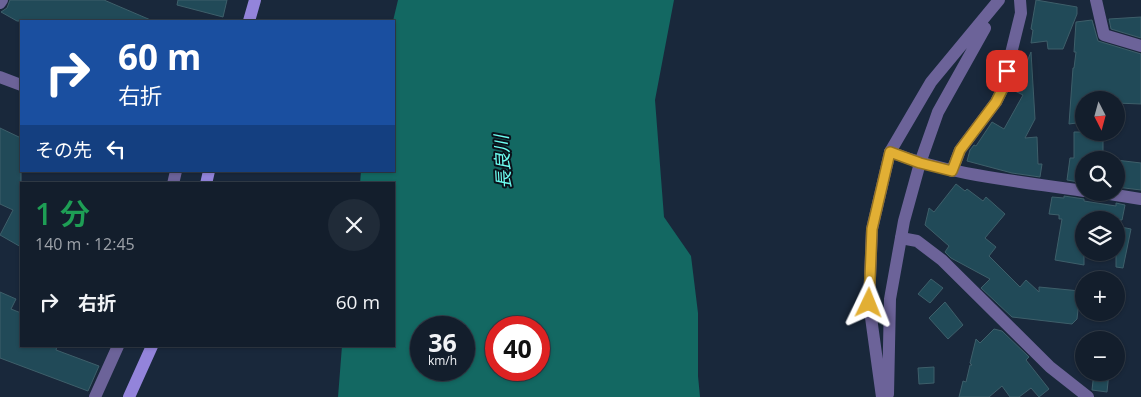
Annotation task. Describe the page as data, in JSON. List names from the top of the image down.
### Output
{
  "water": ["長良川"],
  "north": "bottom",
  "page": {
    "turn": ["60 m", "右折"],
    "map_buttons": ["+", "−"],
    "then": "その先",
    "heading": ["1 分", "140 m · 12:45"],
    "list": [
      {
        "name": "右折",
        "value": "60 m"
      }
    ],
    "speed": "36 km/h",
    "limit": "40"
  }
}
